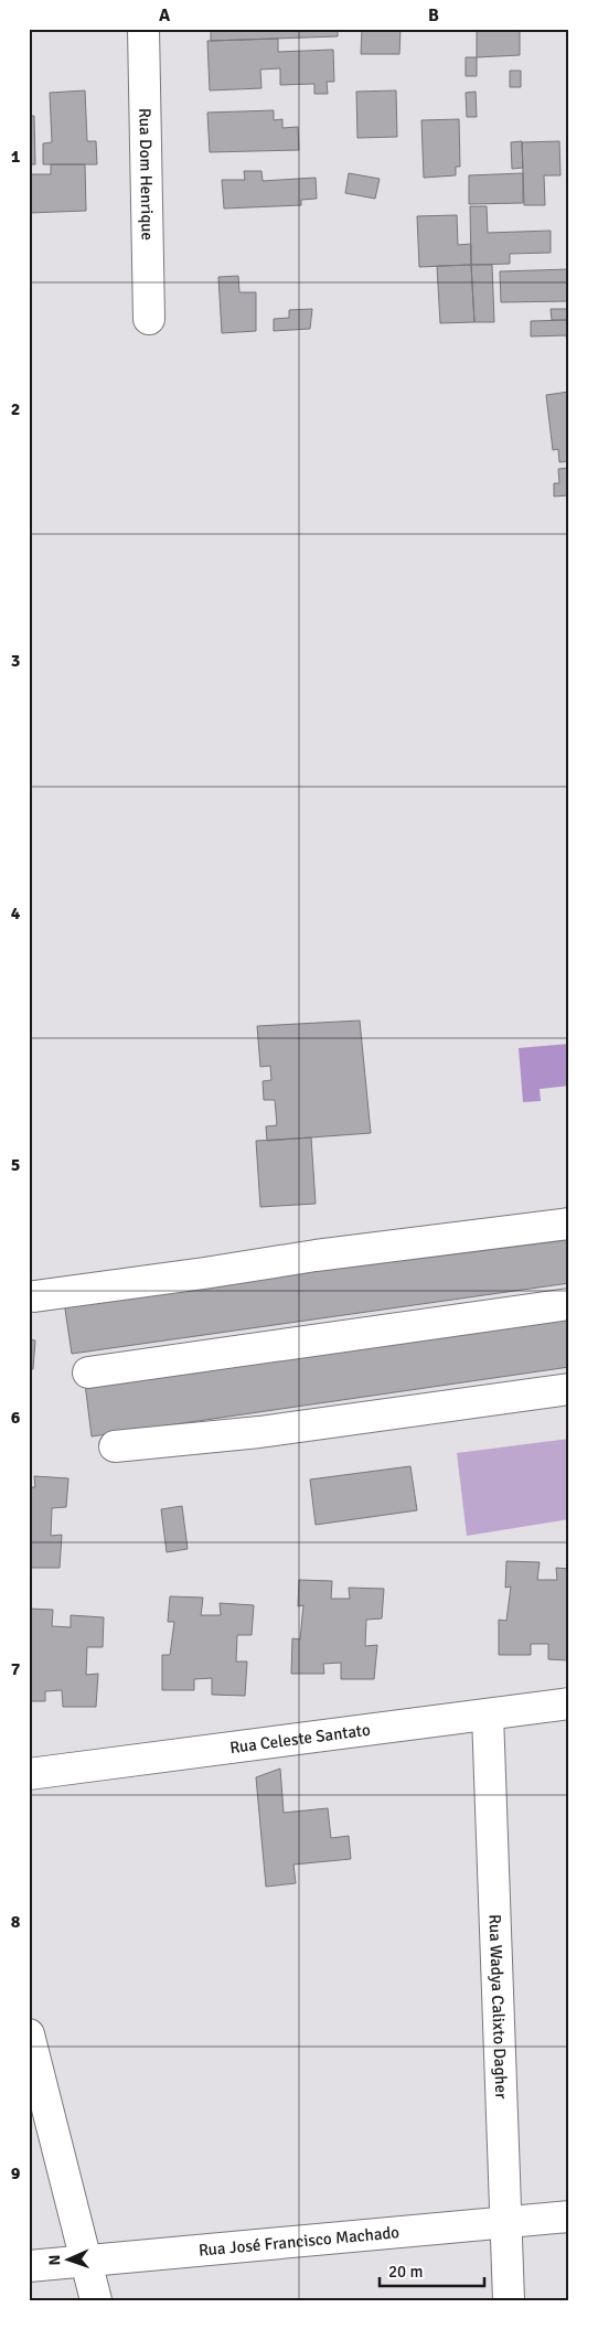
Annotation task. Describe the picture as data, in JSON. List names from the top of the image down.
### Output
{
  "streets": {
    "street": [
      "Rua Dom Henrique",
      "Rua Celeste Santato",
      "Rua Wadya Calixto Dagher",
      "Rua José Francisco Machado"
    ]
  },
  "crossings": [
    ["Rua Celeste Santato", "Rua Wadya Calixto Dagher"],
    ["Rua Wadya Calixto Dagher", "Rua José Francisco Machado"]
  ],
  "scale_bar": "20 m",
  "north": "left",
  "grid": {
    "columns": ["A", "B"],
    "rows": [
      "1",
      "2",
      "3",
      "4",
      "5",
      "6",
      "7",
      "8",
      "9"
    ]
  }
}
